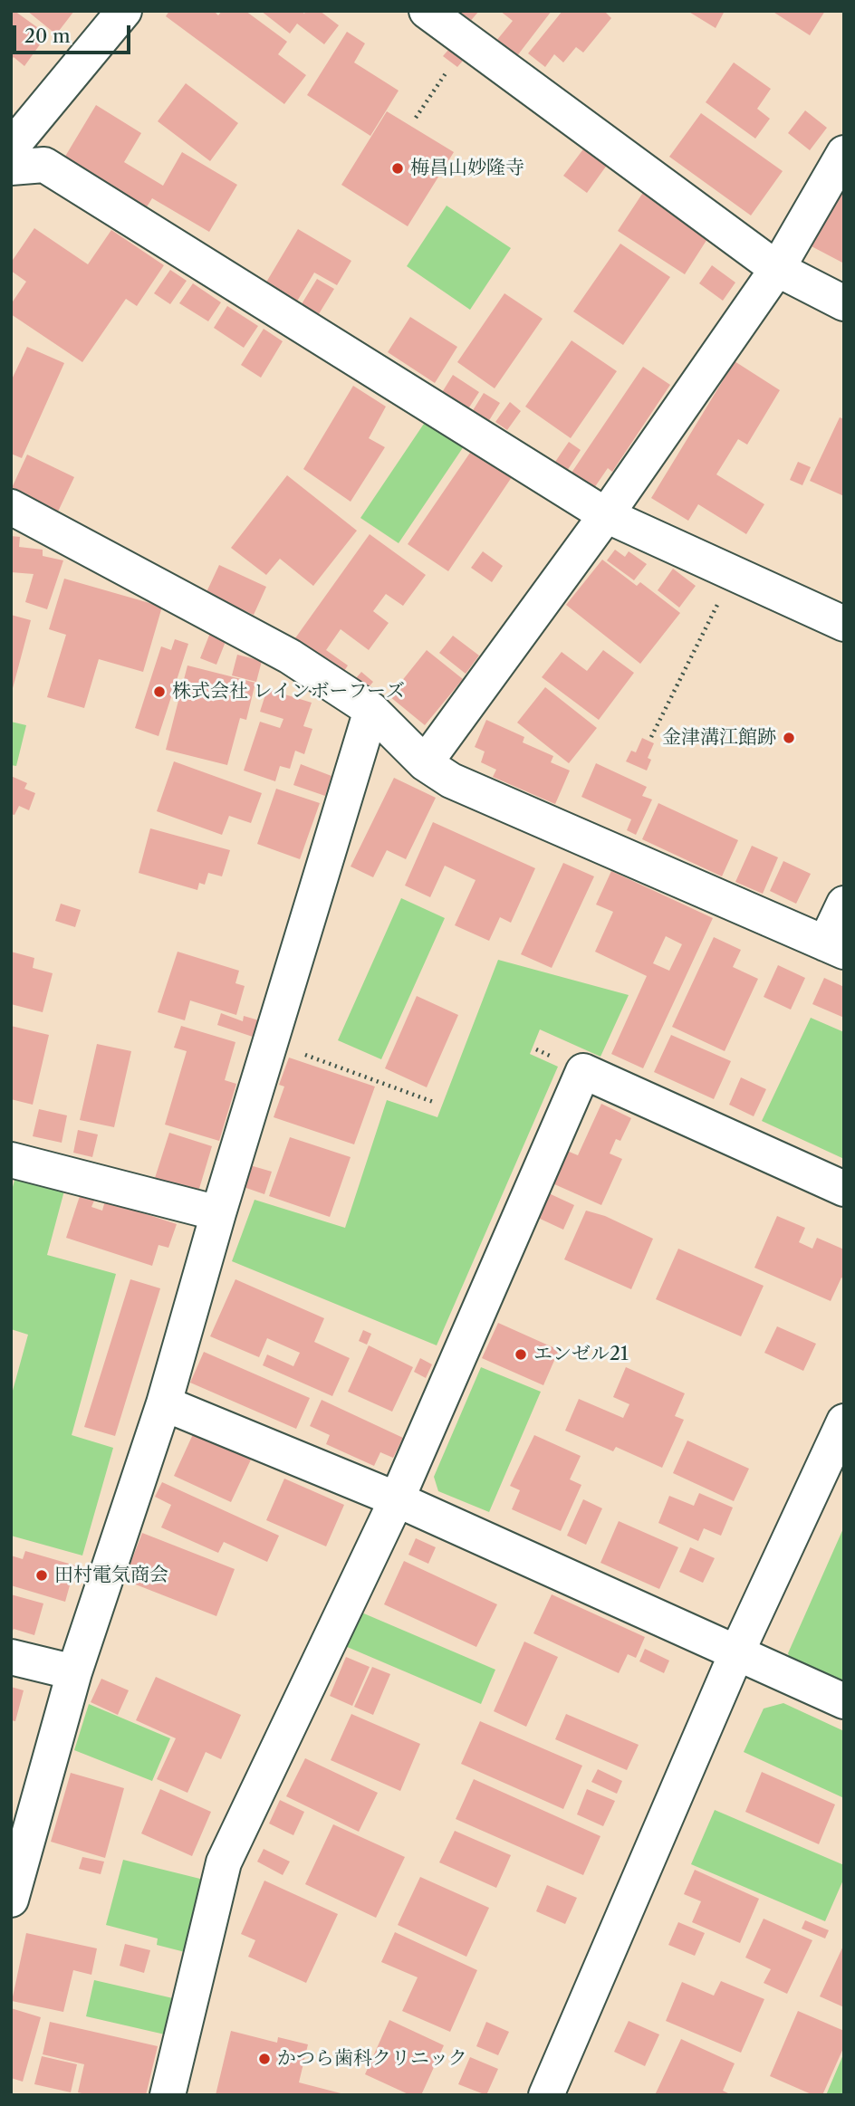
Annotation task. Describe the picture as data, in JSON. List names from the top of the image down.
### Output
{
  "places": [
    "梅昌山妙隆寺",
    "株式会社 レインボーフーズ",
    "金津溝江館跡",
    "エンゼル21",
    "田村電気商会",
    "かつら歯科クリニック"
  ],
  "scale_bar": "20 m"
}
